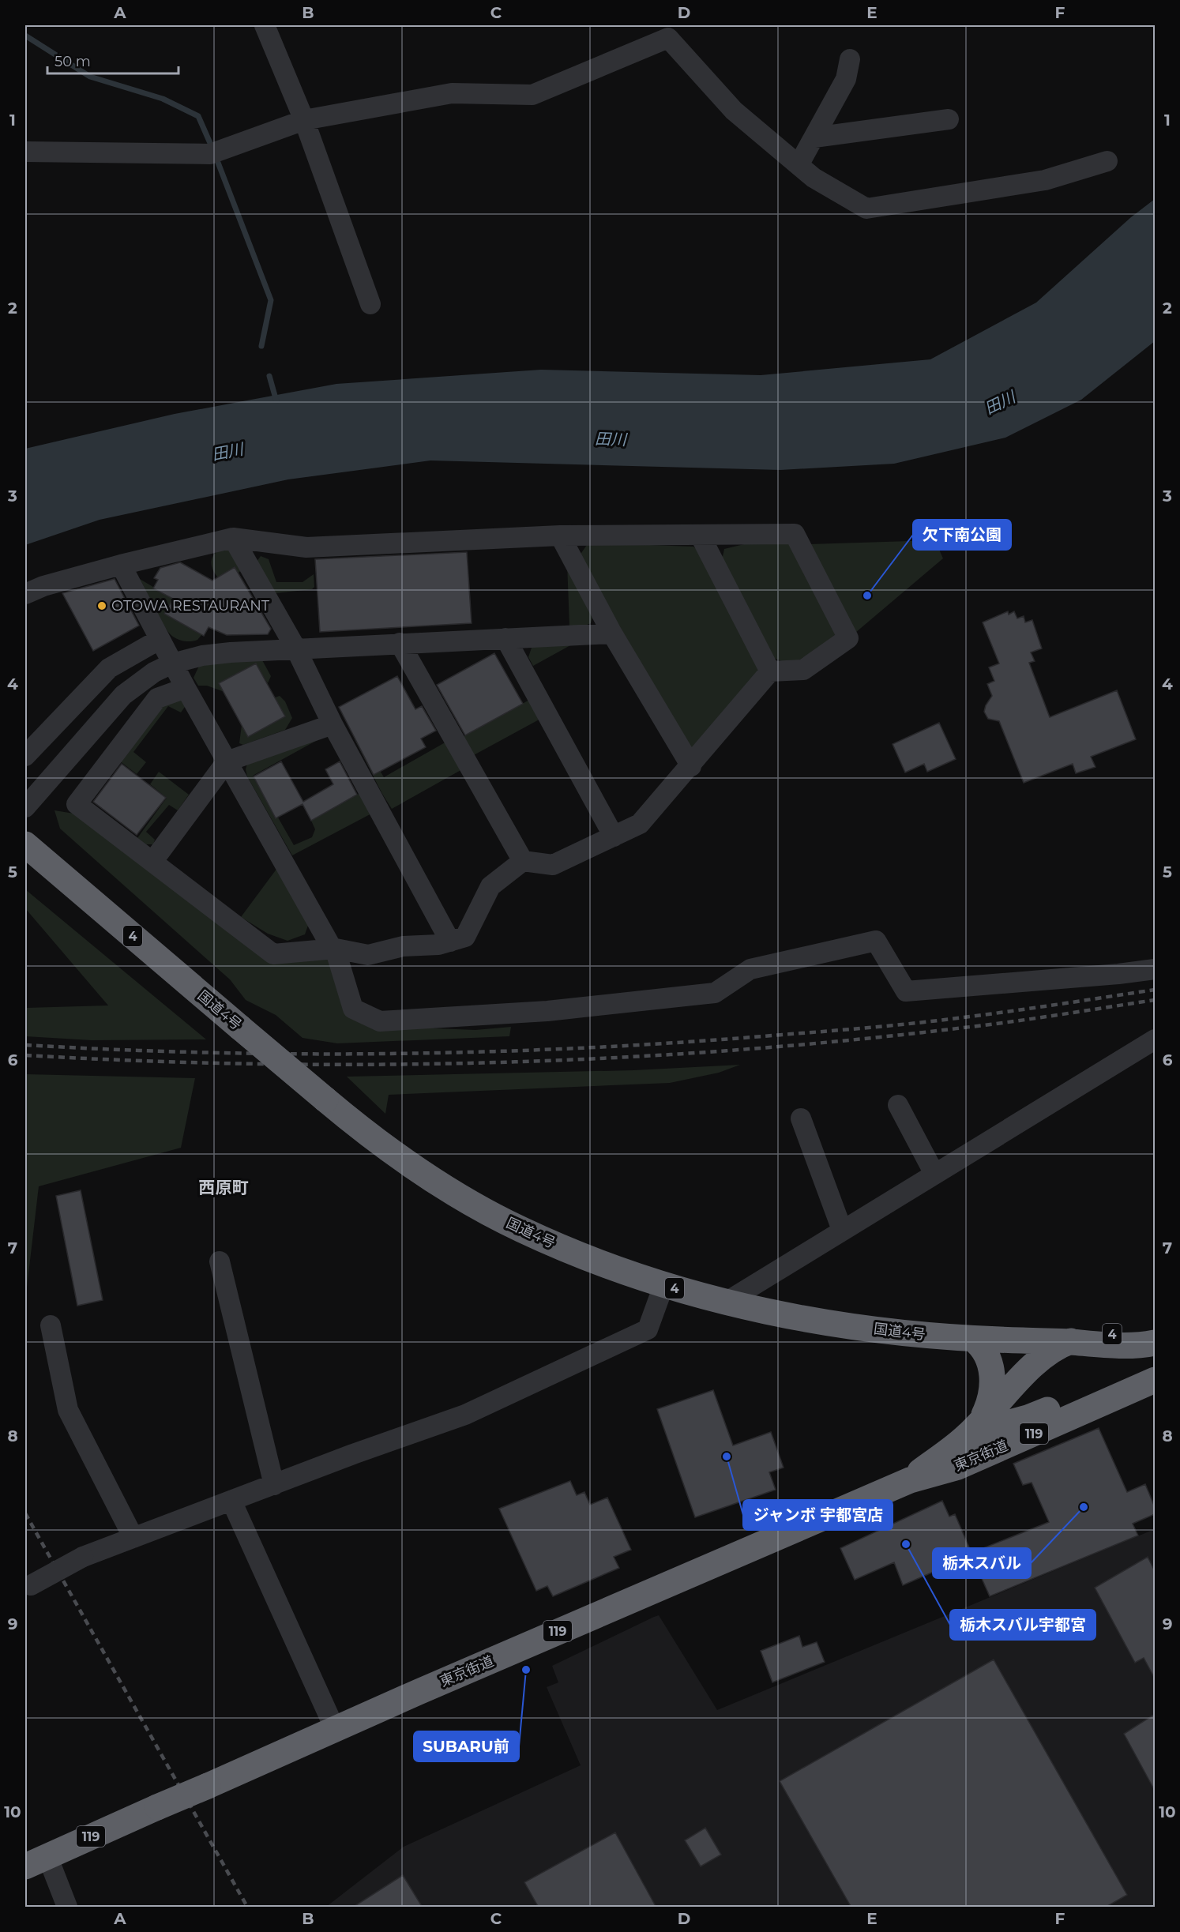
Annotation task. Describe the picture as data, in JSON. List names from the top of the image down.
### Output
{
  "streets": {
    "highway": [
      "4",
      "国道4号",
      "119",
      "東京街道"
    ]
  },
  "crossings": [
    ["国道4号", "東京街道"]
  ],
  "districts": ["西原町"],
  "water": ["田川"],
  "places": [
    "欠下南公園",
    "OTOWA RESTAURANT",
    "ジャンボ 宇都宮店",
    "栃木スバル",
    "栃木スバル宇都宮",
    "SUBARU前"
  ],
  "scale_bar": "50 m",
  "grid": {
    "columns": [
      "A",
      "B",
      "C",
      "D",
      "E",
      "F"
    ],
    "rows": [
      "1",
      "2",
      "3",
      "4",
      "5",
      "6",
      "7",
      "8",
      "9",
      "10"
    ]
  }
}
